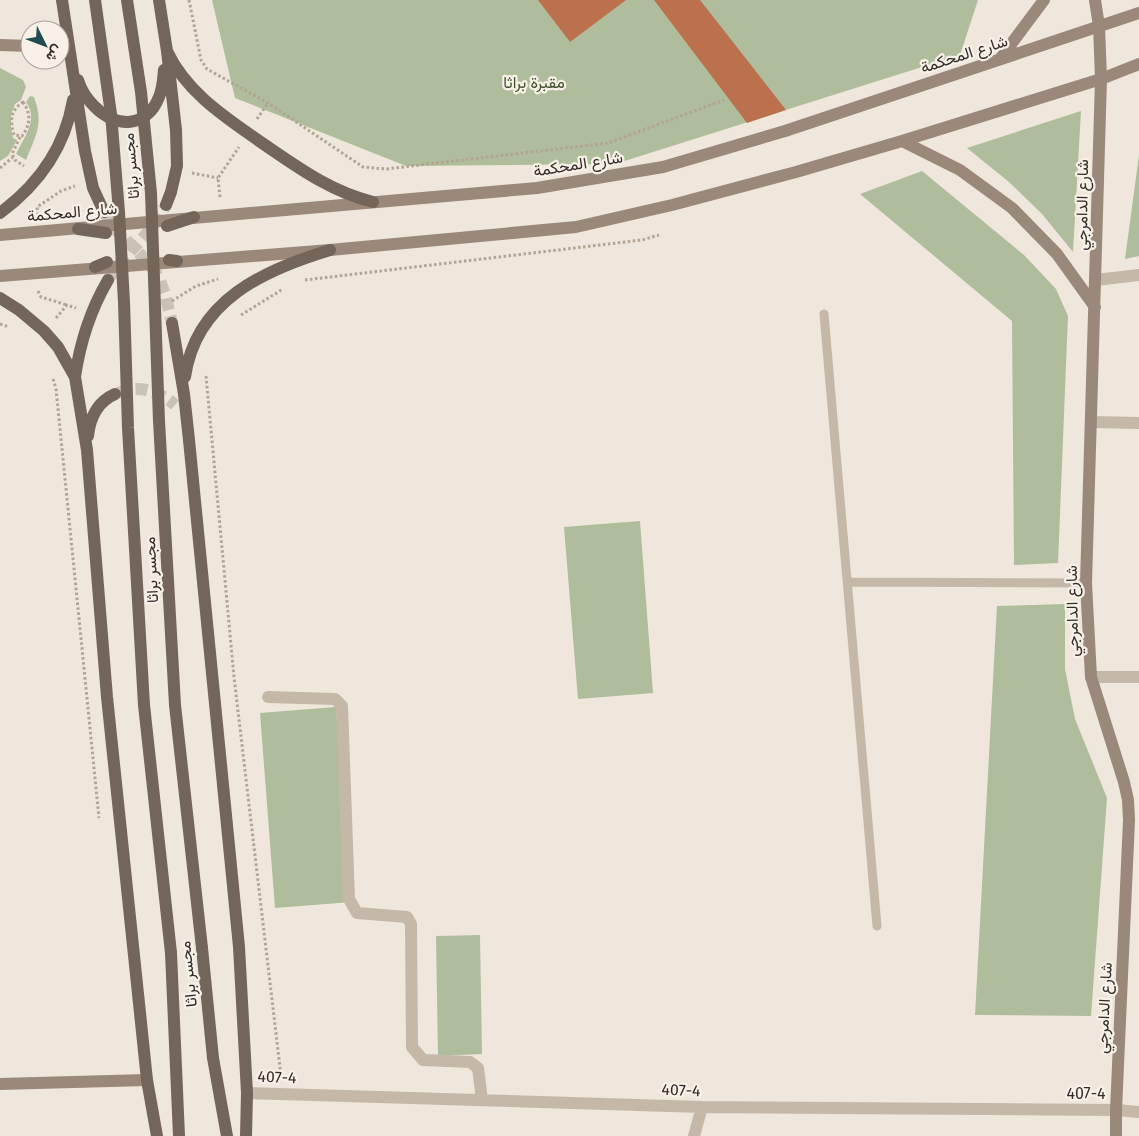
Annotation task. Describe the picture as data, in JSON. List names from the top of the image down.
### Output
{
  "streets": {
    "main road": ["شارع المحكمة", "مجسر براثا", "شارع الدامرجي"],
    "street": ["407-4"]
  },
  "crossings": [
    ["شارع المحكمة", "شارع الدامرجي"],
    ["شارع الدامرجي", "407-4"]
  ],
  "parks": ["مقبرة براثا"],
  "north": "bottom right"
}
